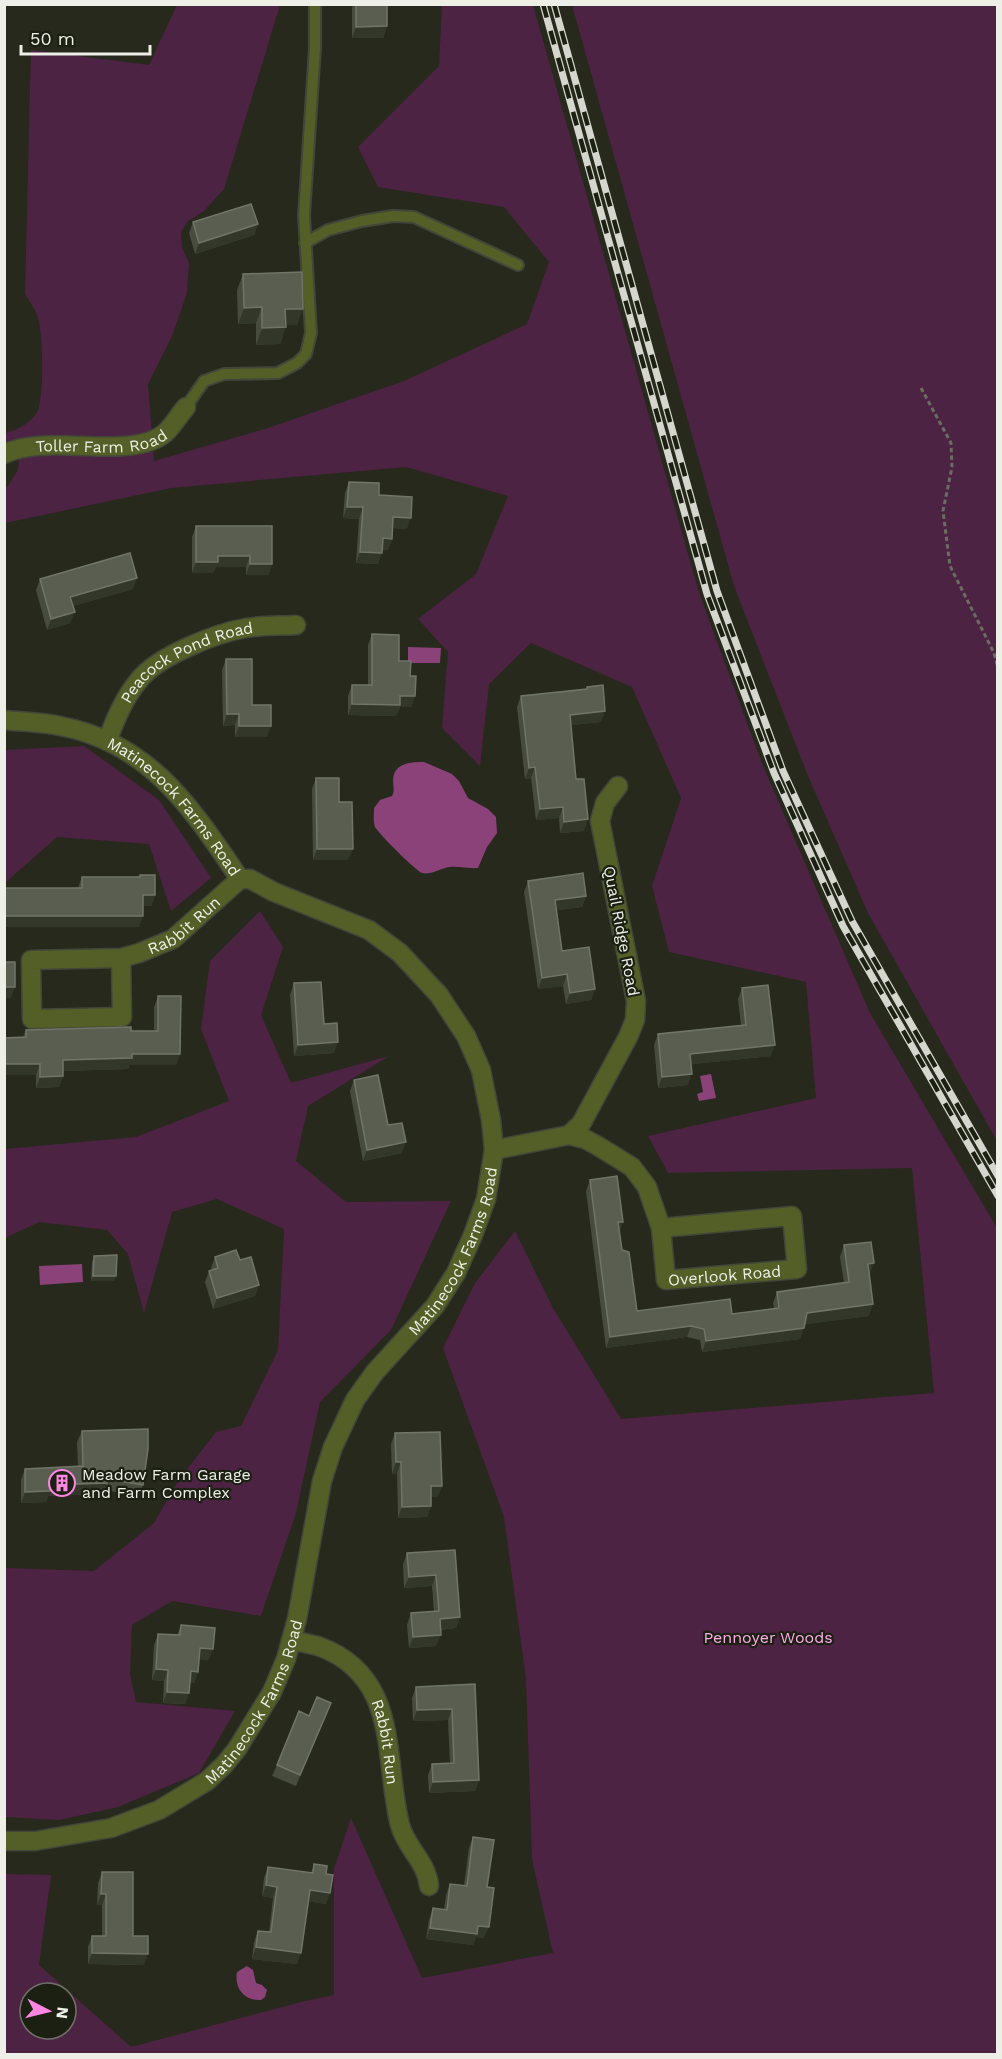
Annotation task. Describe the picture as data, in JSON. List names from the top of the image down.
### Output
{
  "streets": {
    "street": [
      "Toller Farm Road",
      "Peacock Pond Road",
      "Matinecock Farms Road",
      "Rabbit Run",
      "Quail Ridge Road",
      "Overlook Road"
    ]
  },
  "crossings": [
    ["Peacock Pond Road", "Matinecock Farms Road"],
    ["Matinecock Farms Road", "Rabbit Run"],
    ["Quail Ridge Road", "Overlook Road"]
  ],
  "parks": ["Pennoyer Woods"],
  "places": {
    "building": ["Meadow Farm Garage and Farm Complex"]
  },
  "scale_bar": "50 m",
  "north": "right"
}
